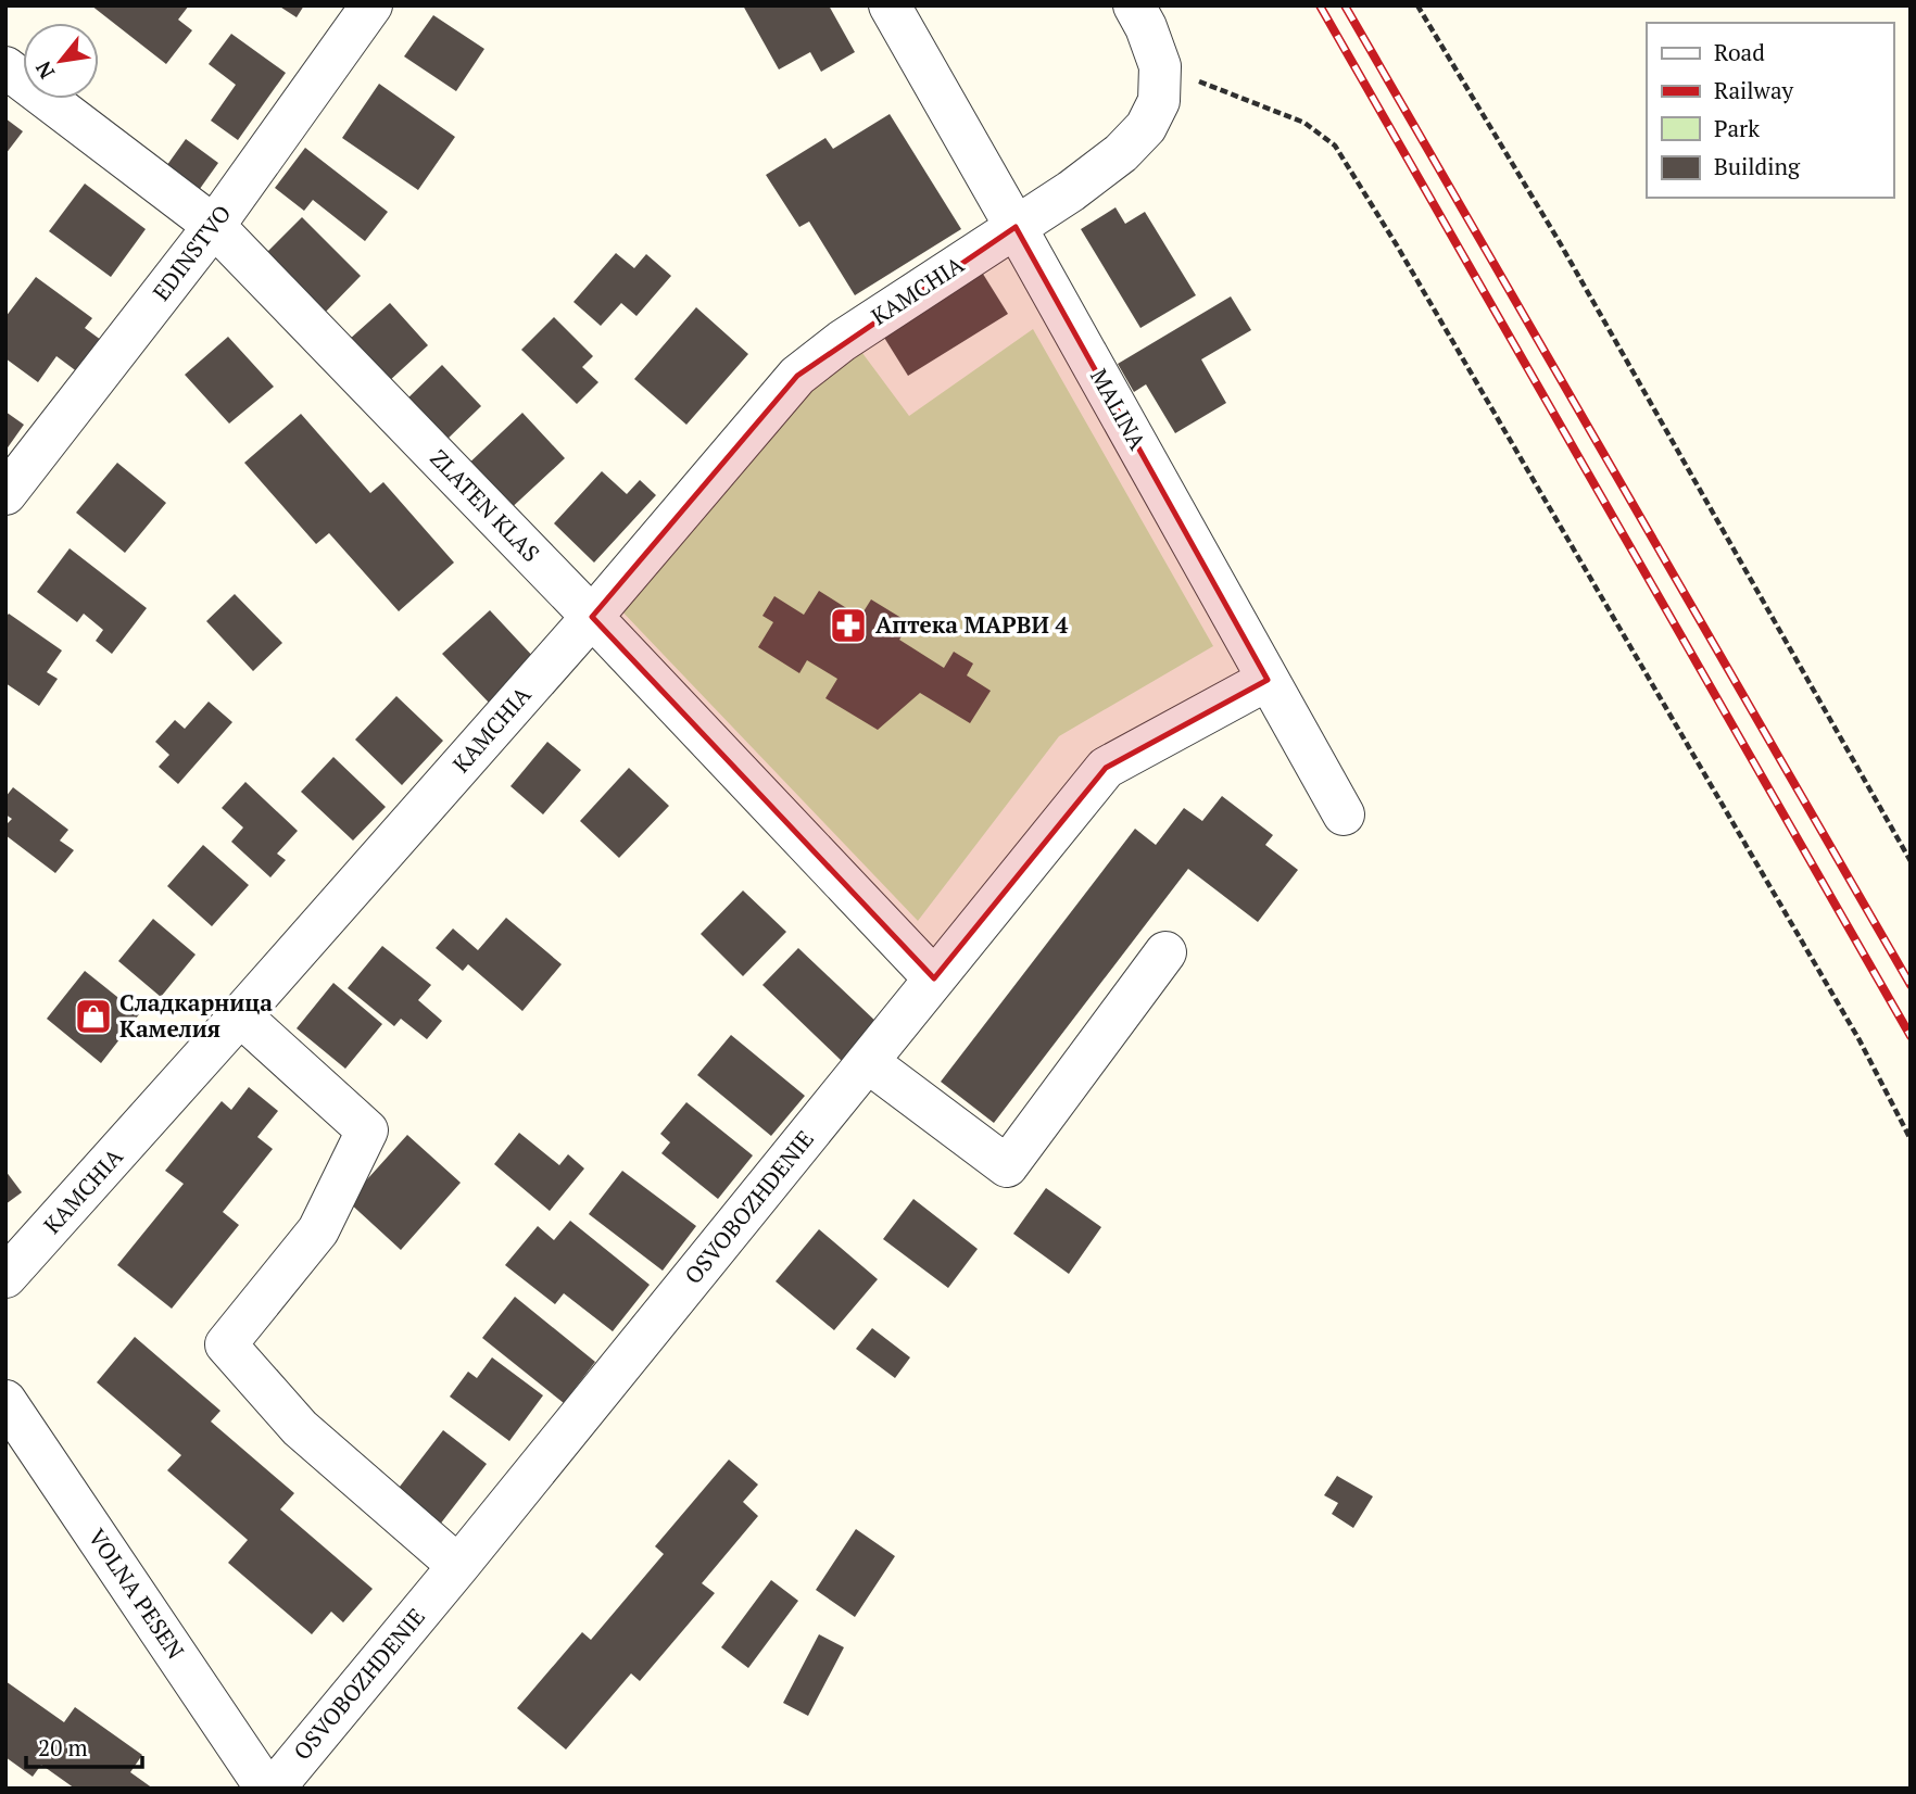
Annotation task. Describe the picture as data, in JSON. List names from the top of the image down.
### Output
{
  "streets": {
    "street": [
      "EDINSTVO",
      "KAMCHIA",
      "MALINA",
      "ZLATEN KLAS",
      "OSVOBOZHDENIE",
      "VOLNA PESEN"
    ]
  },
  "crossings": [
    ["EDINSTVO", "ZLATEN KLAS"],
    ["KAMCHIA", "MALINA"],
    ["KAMCHIA", "ZLATEN KLAS"],
    ["MALINA", "OSVOBOZHDENIE"],
    ["ZLATEN KLAS", "OSVOBOZHDENIE"]
  ],
  "places": {
    "pharmacy": ["Аптека МАРВИ 4"],
    "shop": ["Сладкарница Камелия"]
  },
  "legend": [
    "Road",
    "Railway",
    "Park",
    "Building"
  ],
  "scale_bar": "20 m",
  "north": "bottom left"
}
